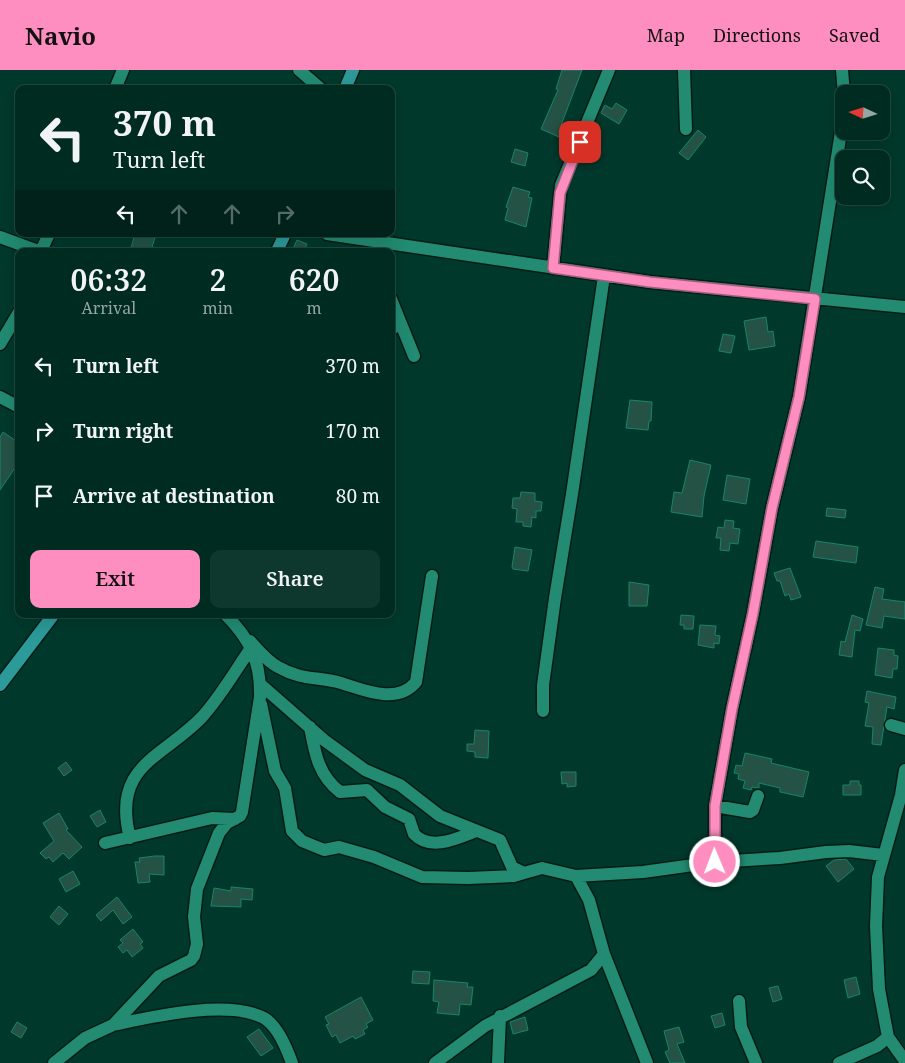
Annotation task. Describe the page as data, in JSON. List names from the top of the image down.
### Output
{
  "north": "left",
  "page": {
    "header": "Navio",
    "nav": ["Map", "Directions", "Saved"],
    "turn": ["370 m", "Turn left"],
    "eta": [
      "06:32",
      "Arrival",
      "2",
      "min",
      "620",
      "m"
    ],
    "list": [
      {
        "name": "Turn left",
        "value": "370 m"
      },
      {
        "name": "Turn right",
        "value": "170 m"
      },
      {
        "name": "Arrive at destination",
        "value": "80 m"
      }
    ],
    "buttons": ["Exit", "Share"]
  }
}
